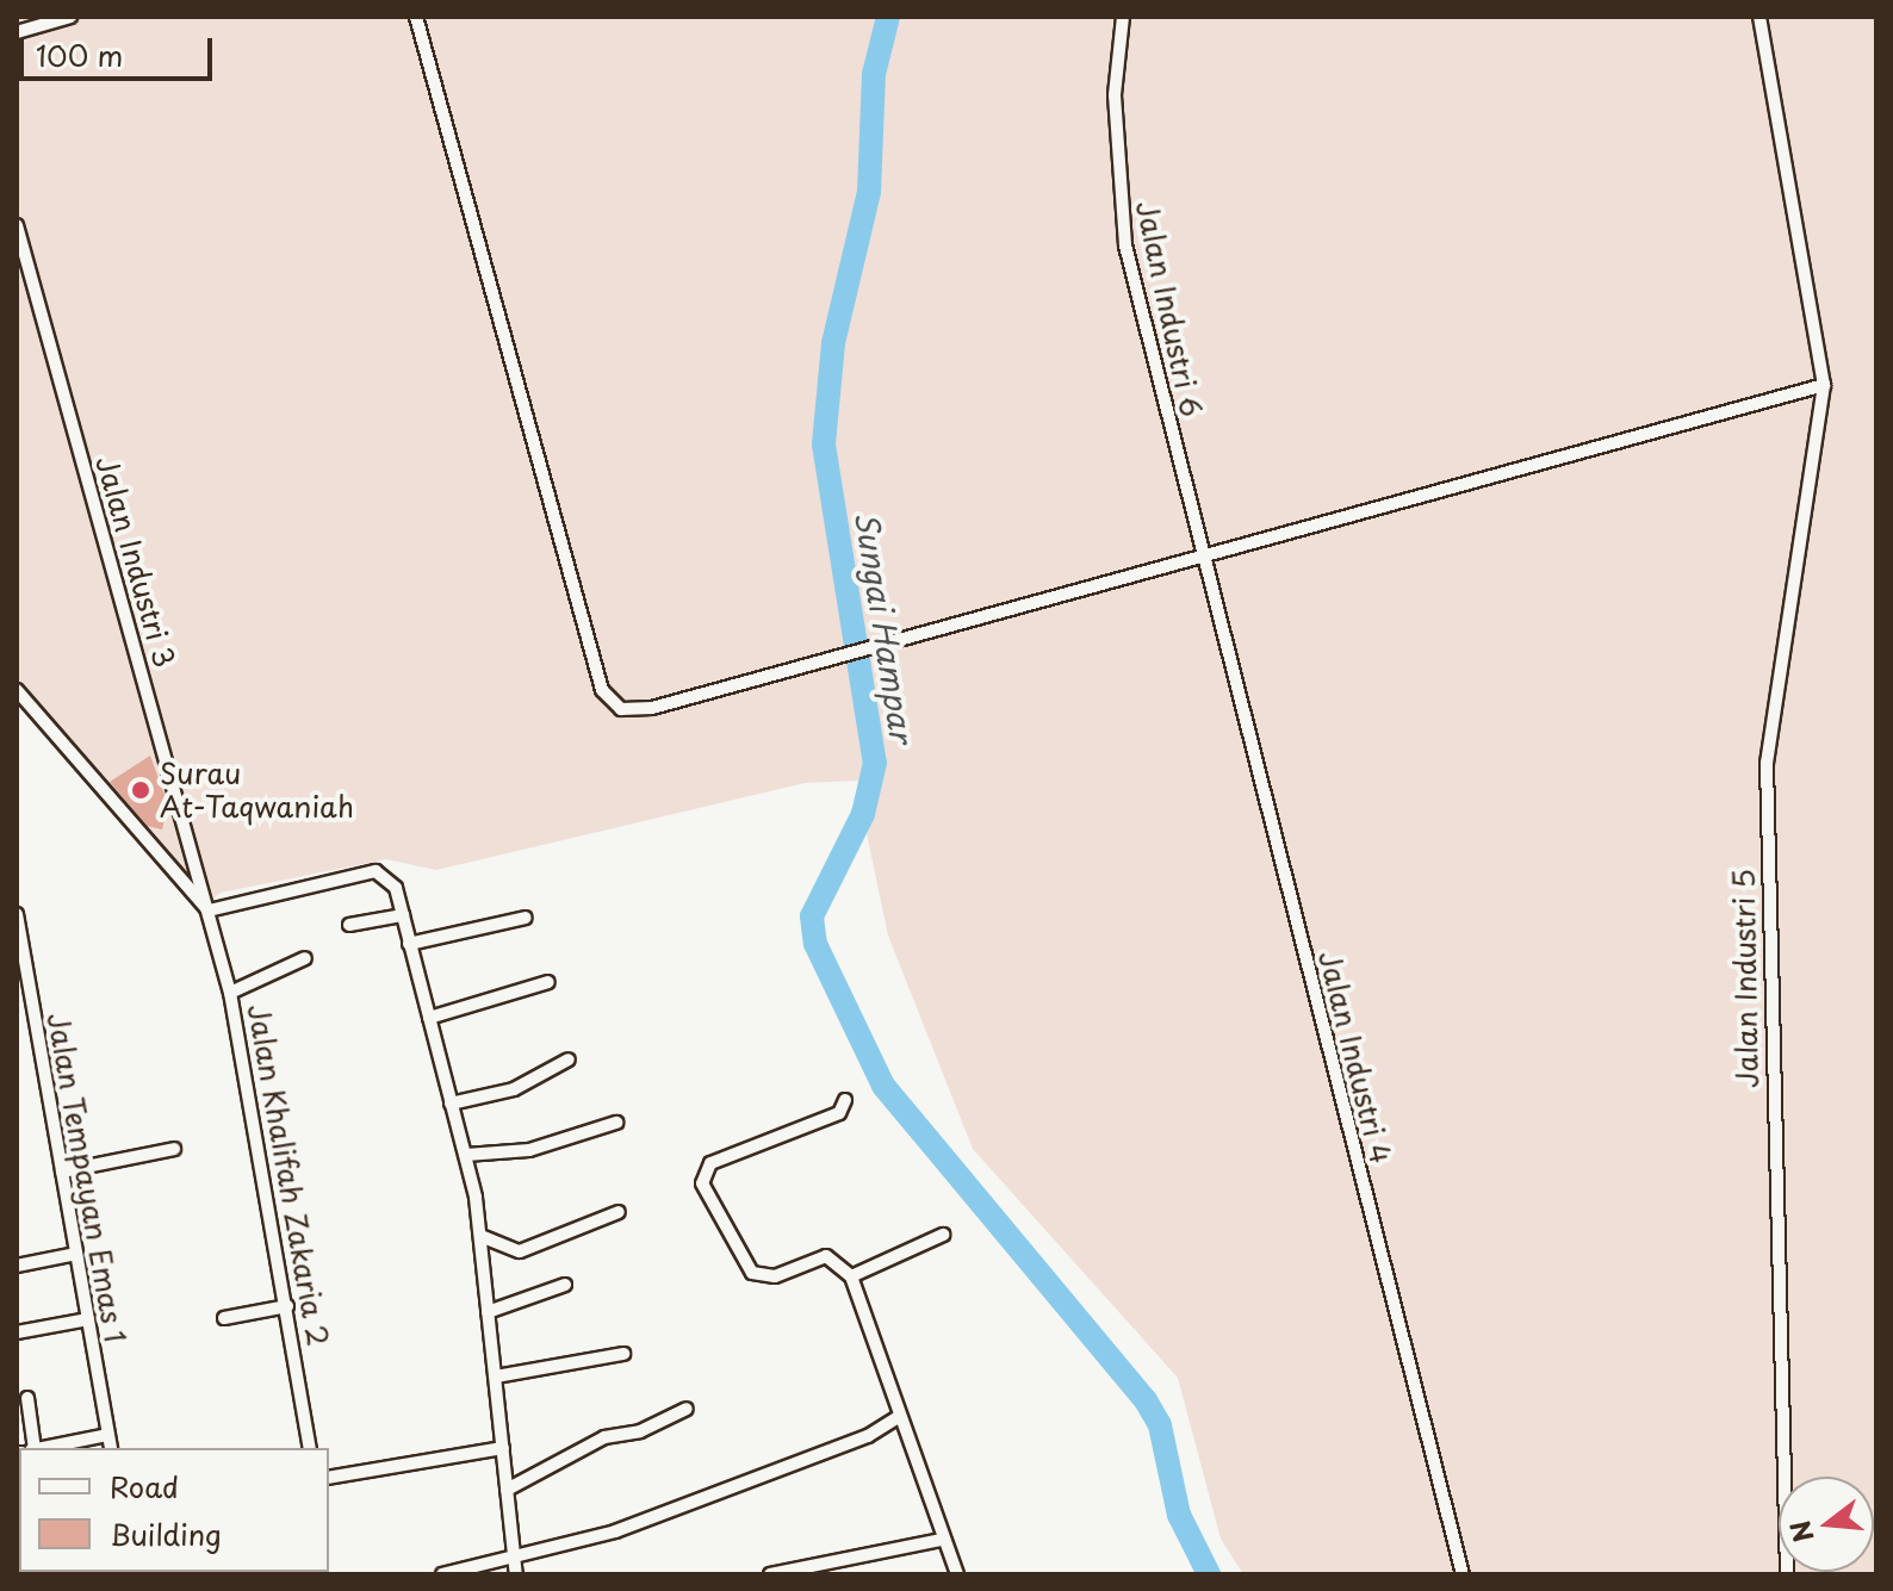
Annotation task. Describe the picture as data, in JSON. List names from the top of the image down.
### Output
{
  "streets": {
    "street": [
      "Jalan Industri 6",
      "Jalan Industri 3",
      "Jalan Industri 5",
      "Jalan Industri 4",
      "Jalan Khalifah Zakaria 2",
      "Jalan Tempayan Emas 1"
    ]
  },
  "crossings": [
    ["Jalan Industri 6", "Jalan Industri 4"],
    ["Jalan Industri 3", "Jalan Khalifah Zakaria 2"]
  ],
  "water": ["Sungai Hampar"],
  "places": ["Surau At-Taqwaniah"],
  "legend": ["Road", "Building"],
  "scale_bar": "100 m",
  "north": "left"
}
